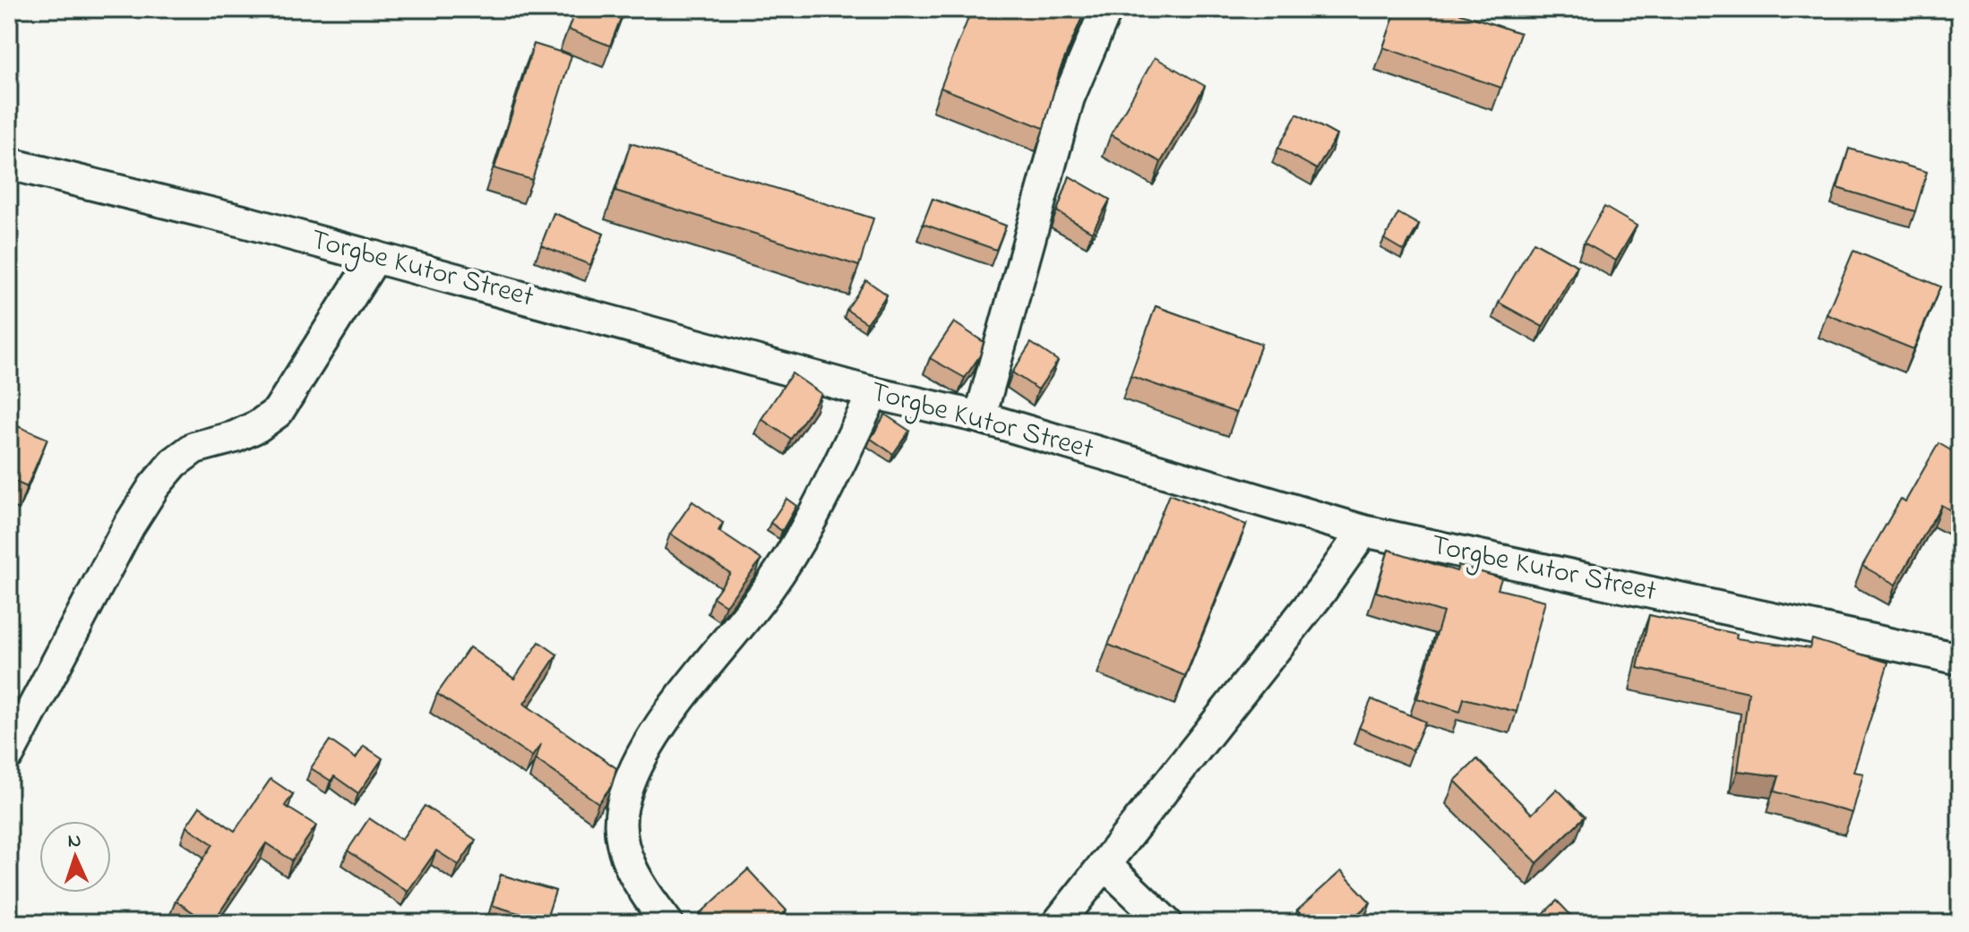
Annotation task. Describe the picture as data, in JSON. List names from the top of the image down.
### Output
{
  "streets": {
    "street": ["Torgbe Kutor Street"]
  },
  "north": "top"
}
